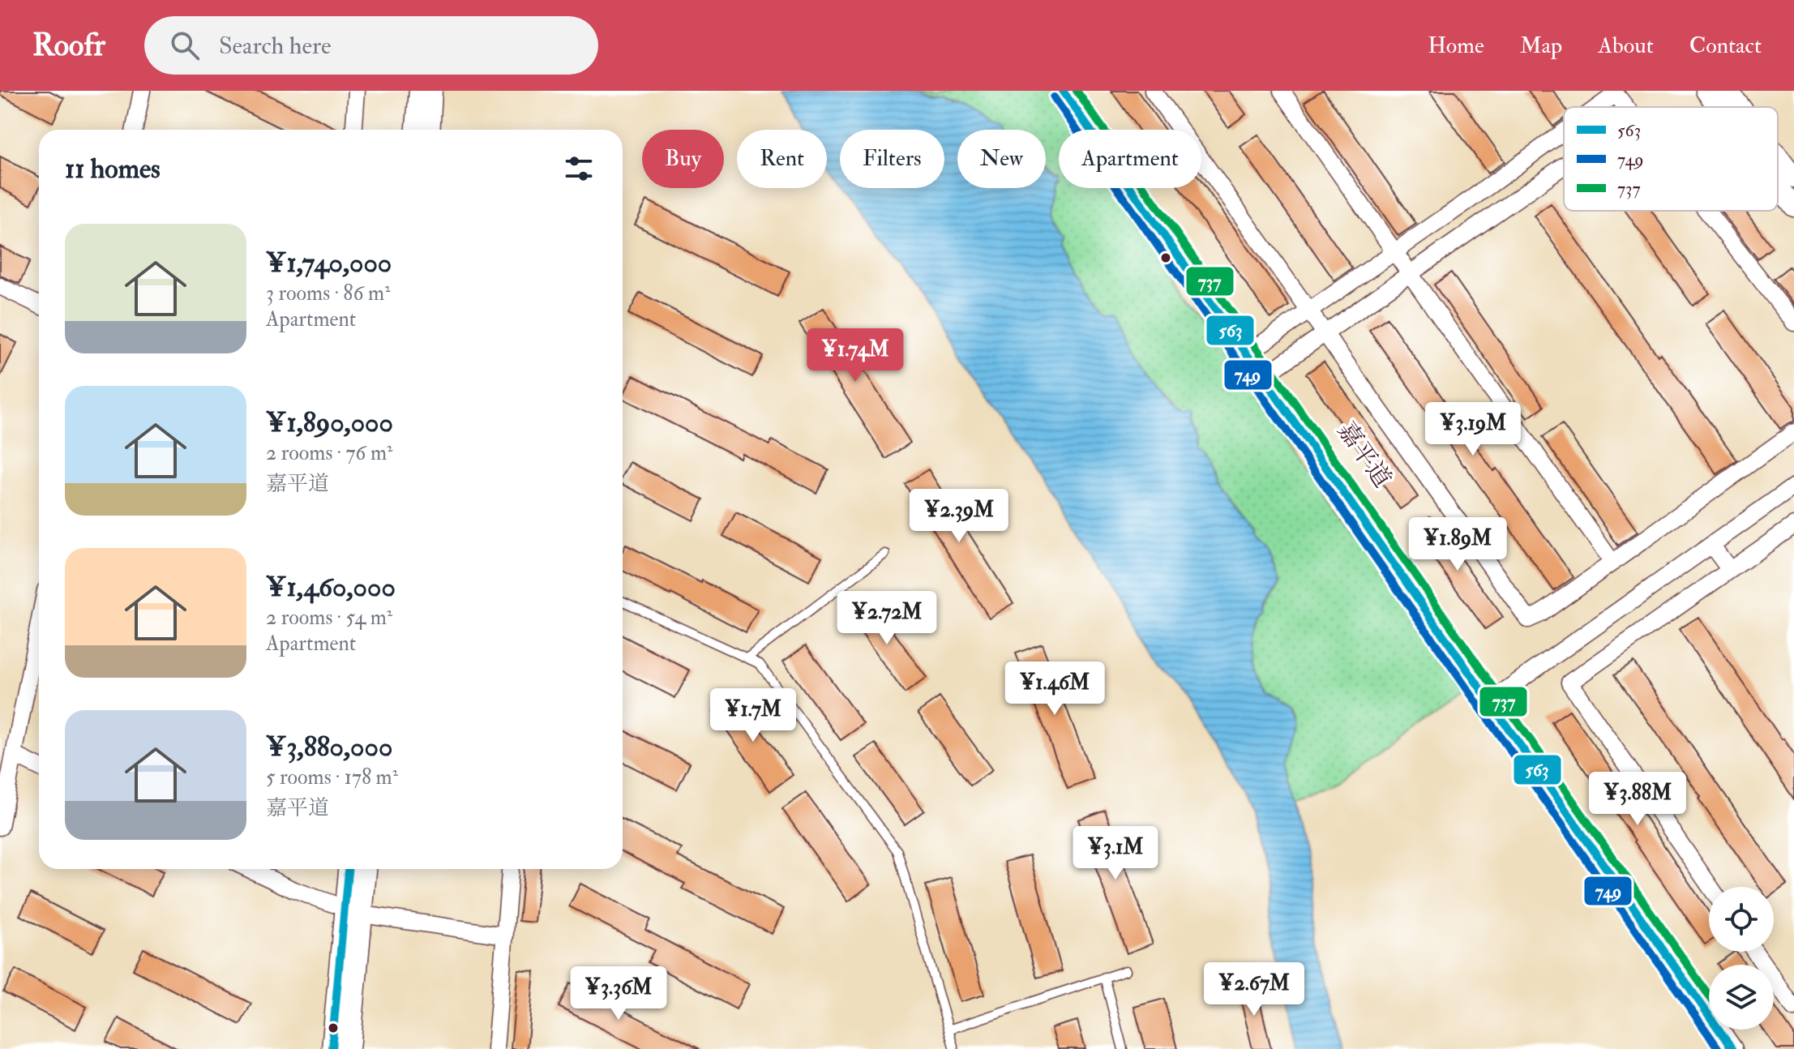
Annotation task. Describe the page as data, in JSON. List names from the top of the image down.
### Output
{
  "streets": {
    "street": ["嘉平道"]
  },
  "lines": ["transit line 563", "transit line 737", "transit line 749"],
  "legend": ["563", "749", "737"],
  "page": {
    "header": "Roofr",
    "search": "Search here",
    "nav": [
      "Home",
      "Map",
      "About",
      "Contact"
    ],
    "chip": [
      "Buy",
      "Rent",
      "Filters",
      "New",
      "Apartment"
    ],
    "heading": "11 homes",
    "list": [
      {
        "name": "¥1,740,000",
        "note": "3 rooms · 86 m² · Apartment"
      },
      {
        "name": "¥1,890,000",
        "note": "2 rooms · 76 m² · 嘉平道"
      },
      {
        "name": "¥1,460,000",
        "note": "2 rooms · 54 m² · Apartment"
      },
      {
        "name": "¥3,880,000",
        "note": "5 rooms · 178 m² · 嘉平道"
      }
    ],
    "price": [
      "¥1.74M",
      "¥3.19M",
      "¥2.39M",
      "¥1.89M",
      "¥2.72M",
      "¥1.46M",
      "¥1.7M",
      "¥3.88M",
      "¥3.1M",
      "¥2.67M",
      "¥3.36M"
    ]
  }
}
